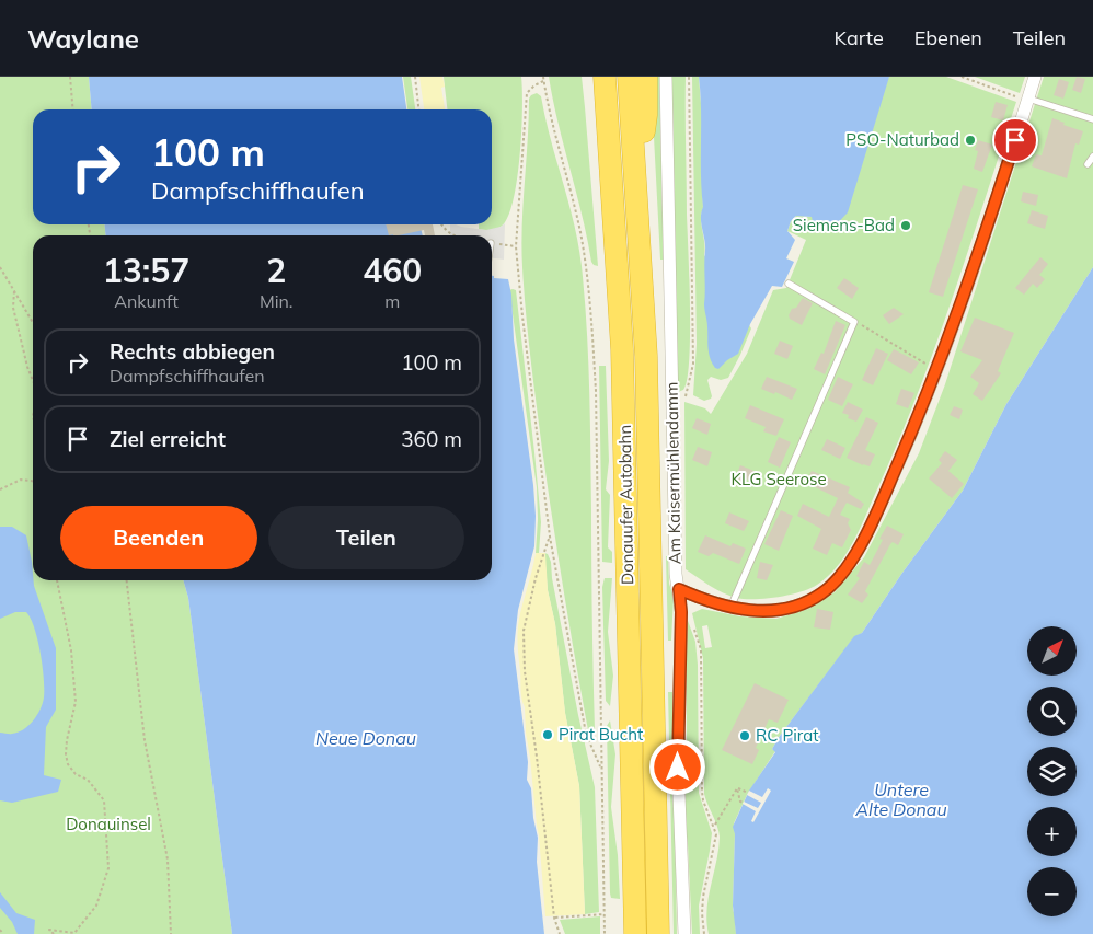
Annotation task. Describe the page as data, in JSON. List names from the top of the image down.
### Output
{
  "streets": {
    "highway": ["Donauufer Autobahn"],
    "street": ["Am Kaisermühlendamm"]
  },
  "water": ["Neue Donau", "Untere Alte Donau"],
  "parks": ["KLG Seerose", "Donauinsel"],
  "places": [
    "PSO-Naturbad",
    "Siemens-Bad",
    "Pirat Bucht",
    "RC Pirat"
  ],
  "north": "top right",
  "page": {
    "header": "Waylane",
    "nav": ["Karte", "Ebenen", "Teilen"],
    "turn": ["100 m", "Dampfschiffhaufen"],
    "eta": [
      "13:57",
      "Ankunft",
      "2",
      "Min.",
      "460",
      "m"
    ],
    "list": [
      {
        "name": "Rechts abbiegen",
        "note": "Dampfschiffhaufen",
        "value": "100 m"
      },
      {
        "name": "Ziel erreicht",
        "value": "360 m"
      }
    ],
    "buttons": ["Beenden", "Teilen"],
    "map_buttons": ["+", "−"]
  }
}
